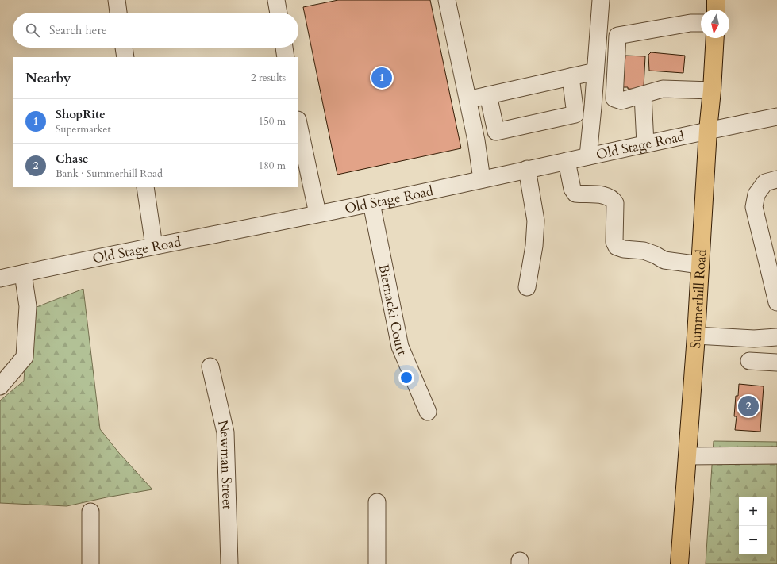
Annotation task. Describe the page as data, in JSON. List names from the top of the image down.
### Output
{
  "streets": {
    "main road": ["Summerhill Road"],
    "street": ["Old Stage Road", "Biernacki Court", "Newman Street"]
  },
  "crossings": [
    ["Old Stage Road", "Summerhill Road"],
    ["Old Stage Road", "Biernacki Court"]
  ],
  "north": "bottom",
  "page": {
    "search": "Search here",
    "heading": ["Nearby", "2 results"],
    "pins": ["1", "2"],
    "list": [
      {
        "mark": "1",
        "name": "ShopRite",
        "note": "Supermarket",
        "value": "150 m"
      },
      {
        "mark": "2",
        "name": "Chase",
        "note": "Bank · Summerhill Road",
        "value": "180 m"
      }
    ],
    "map_buttons": ["+", "−"]
  }
}
